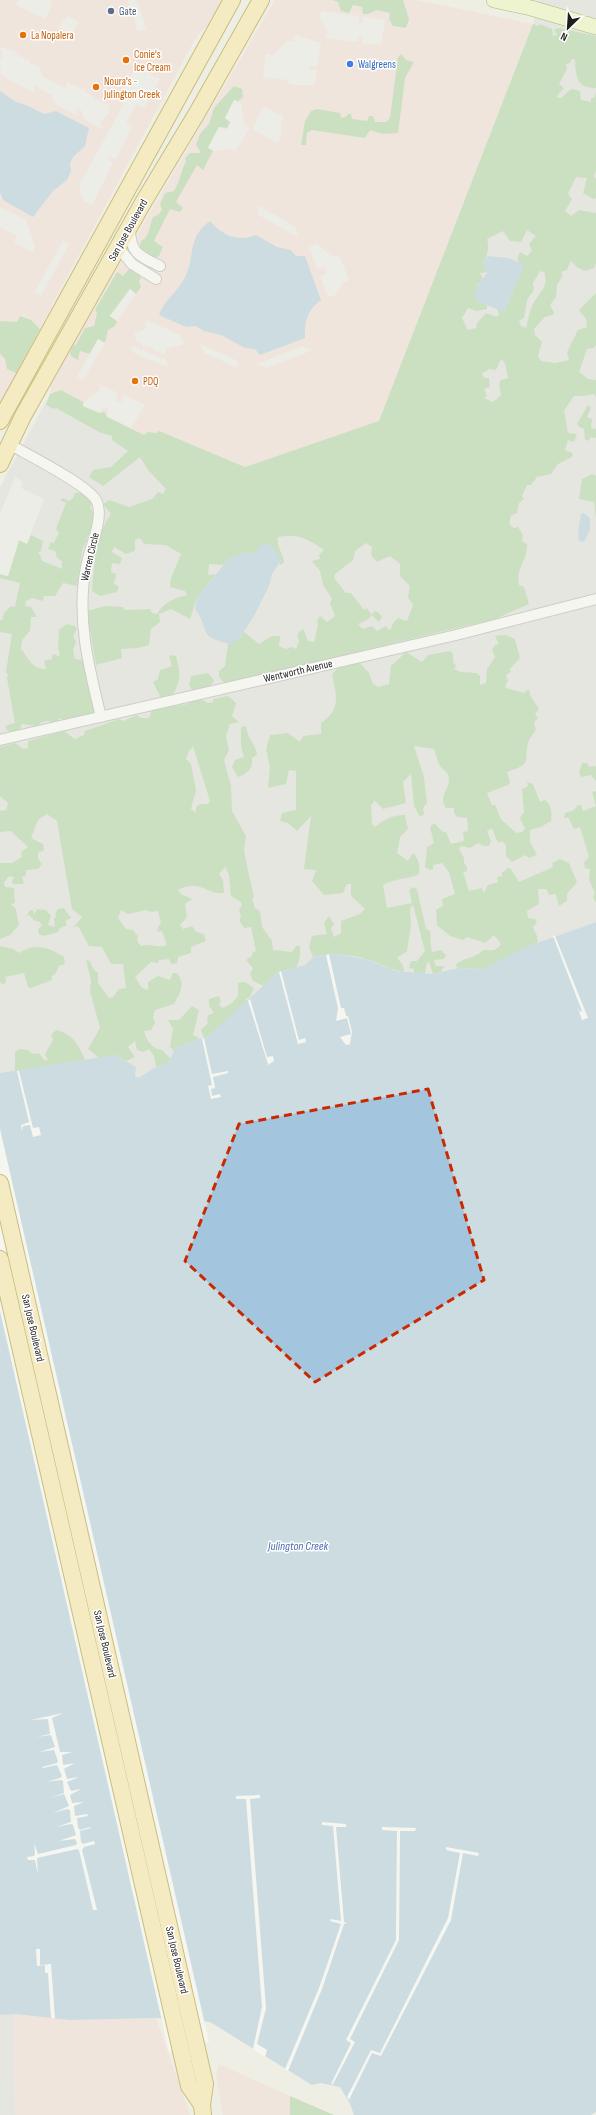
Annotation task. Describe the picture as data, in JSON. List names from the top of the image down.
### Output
{
  "streets": {
    "main road": ["San Jose Boulevard"],
    "street": ["Warren Circle", "Wentworth Avenue"]
  },
  "crossings": [
    ["San Jose Boulevard", "Warren Circle"],
    ["Warren Circle", "Wentworth Avenue"]
  ],
  "water": ["Julington Creek"],
  "places": [
    "Gate",
    "La Nopalera",
    "Conie's Ice Cream",
    "Walgreens",
    "Noura's - Julington Creek",
    "PDQ"
  ],
  "north": "bottom left"
}
